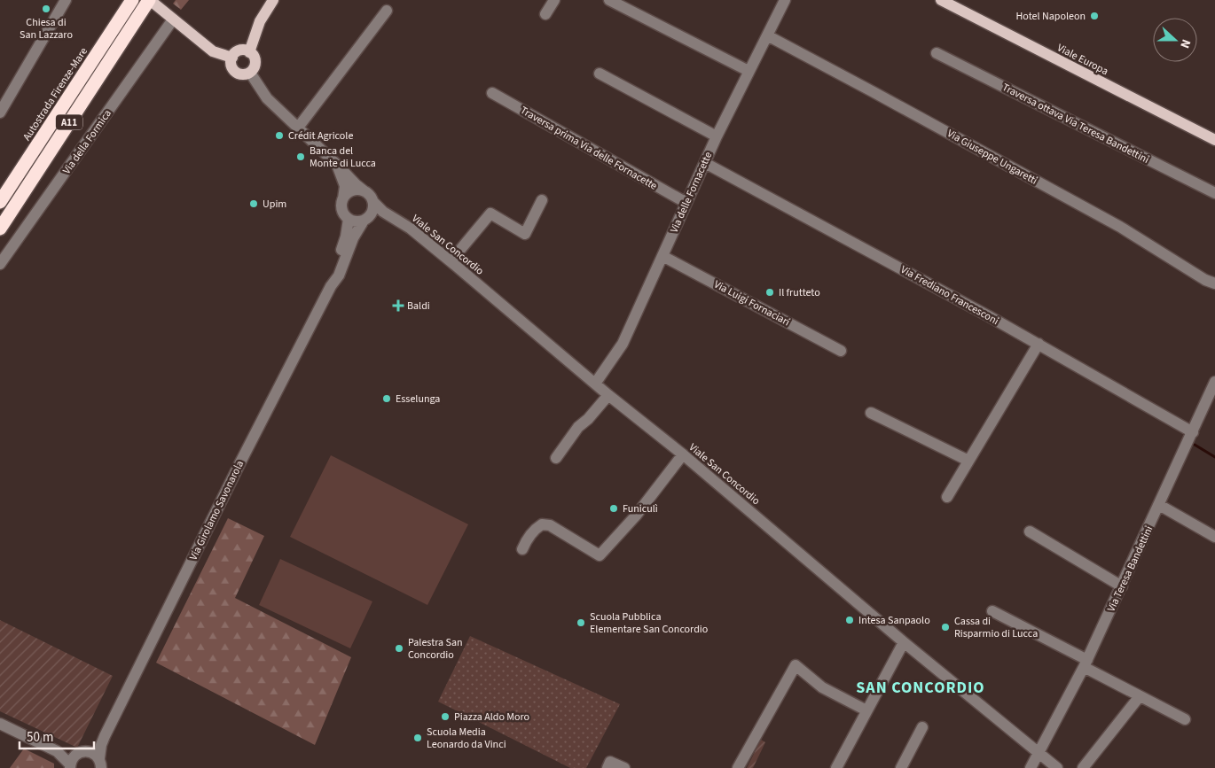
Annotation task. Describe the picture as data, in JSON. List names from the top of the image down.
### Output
{
  "streets": {
    "highway": ["Autostrada Firenze-Mare", "A11"],
    "main road": ["Viale Europa"],
    "street": [
      "Traversa ottava Via Teresa Bandettini",
      "Via della Formica",
      "Traversa prima Via delle Fornacette",
      "Via Giuseppe Ungaretti",
      "Via delle Fornacette",
      "Viale San Concordio",
      "Via Frediano Francesconi",
      "Via Luigi Fornaciari",
      "Via Girolamo Savonarola",
      "Via Teresa Bandettini"
    ]
  },
  "crossings": [
    ["Traversa prima Via delle Fornacette", "Via delle Fornacette"],
    ["Via Giuseppe Ungaretti", "Via delle Fornacette"],
    ["Via delle Fornacette", "Viale San Concordio"],
    ["Via delle Fornacette", "Via Frediano Francesconi"],
    ["Via delle Fornacette", "Via Luigi Fornaciari"],
    ["Viale San Concordio", "Via Girolamo Savonarola"],
    ["Viale San Concordio", "Via Teresa Bandettini"],
    ["Via Frediano Francesconi", "Via Teresa Bandettini"]
  ],
  "districts": ["SAN CONCORDIO"],
  "places": {
    "other": [
      "Chiesa di San Lazzaro",
      "Hotel Napoleon",
      "Crédit Agricole",
      "Banca del Monte di Lucca",
      "Upim",
      "Il frutteto",
      "Esselunga",
      "Funiculì",
      "Intesa Sanpaolo",
      "Scuola Pubblica Elementare San Concordio",
      "Cassa di Risparmio di Lucca",
      "Palestra San Concordio",
      "Piazza Aldo Moro",
      "Scuola Media Leonardo da Vinci"
    ],
    "health": ["Baldi"]
  },
  "scale_bar": "50 m",
  "north": "right"
}
